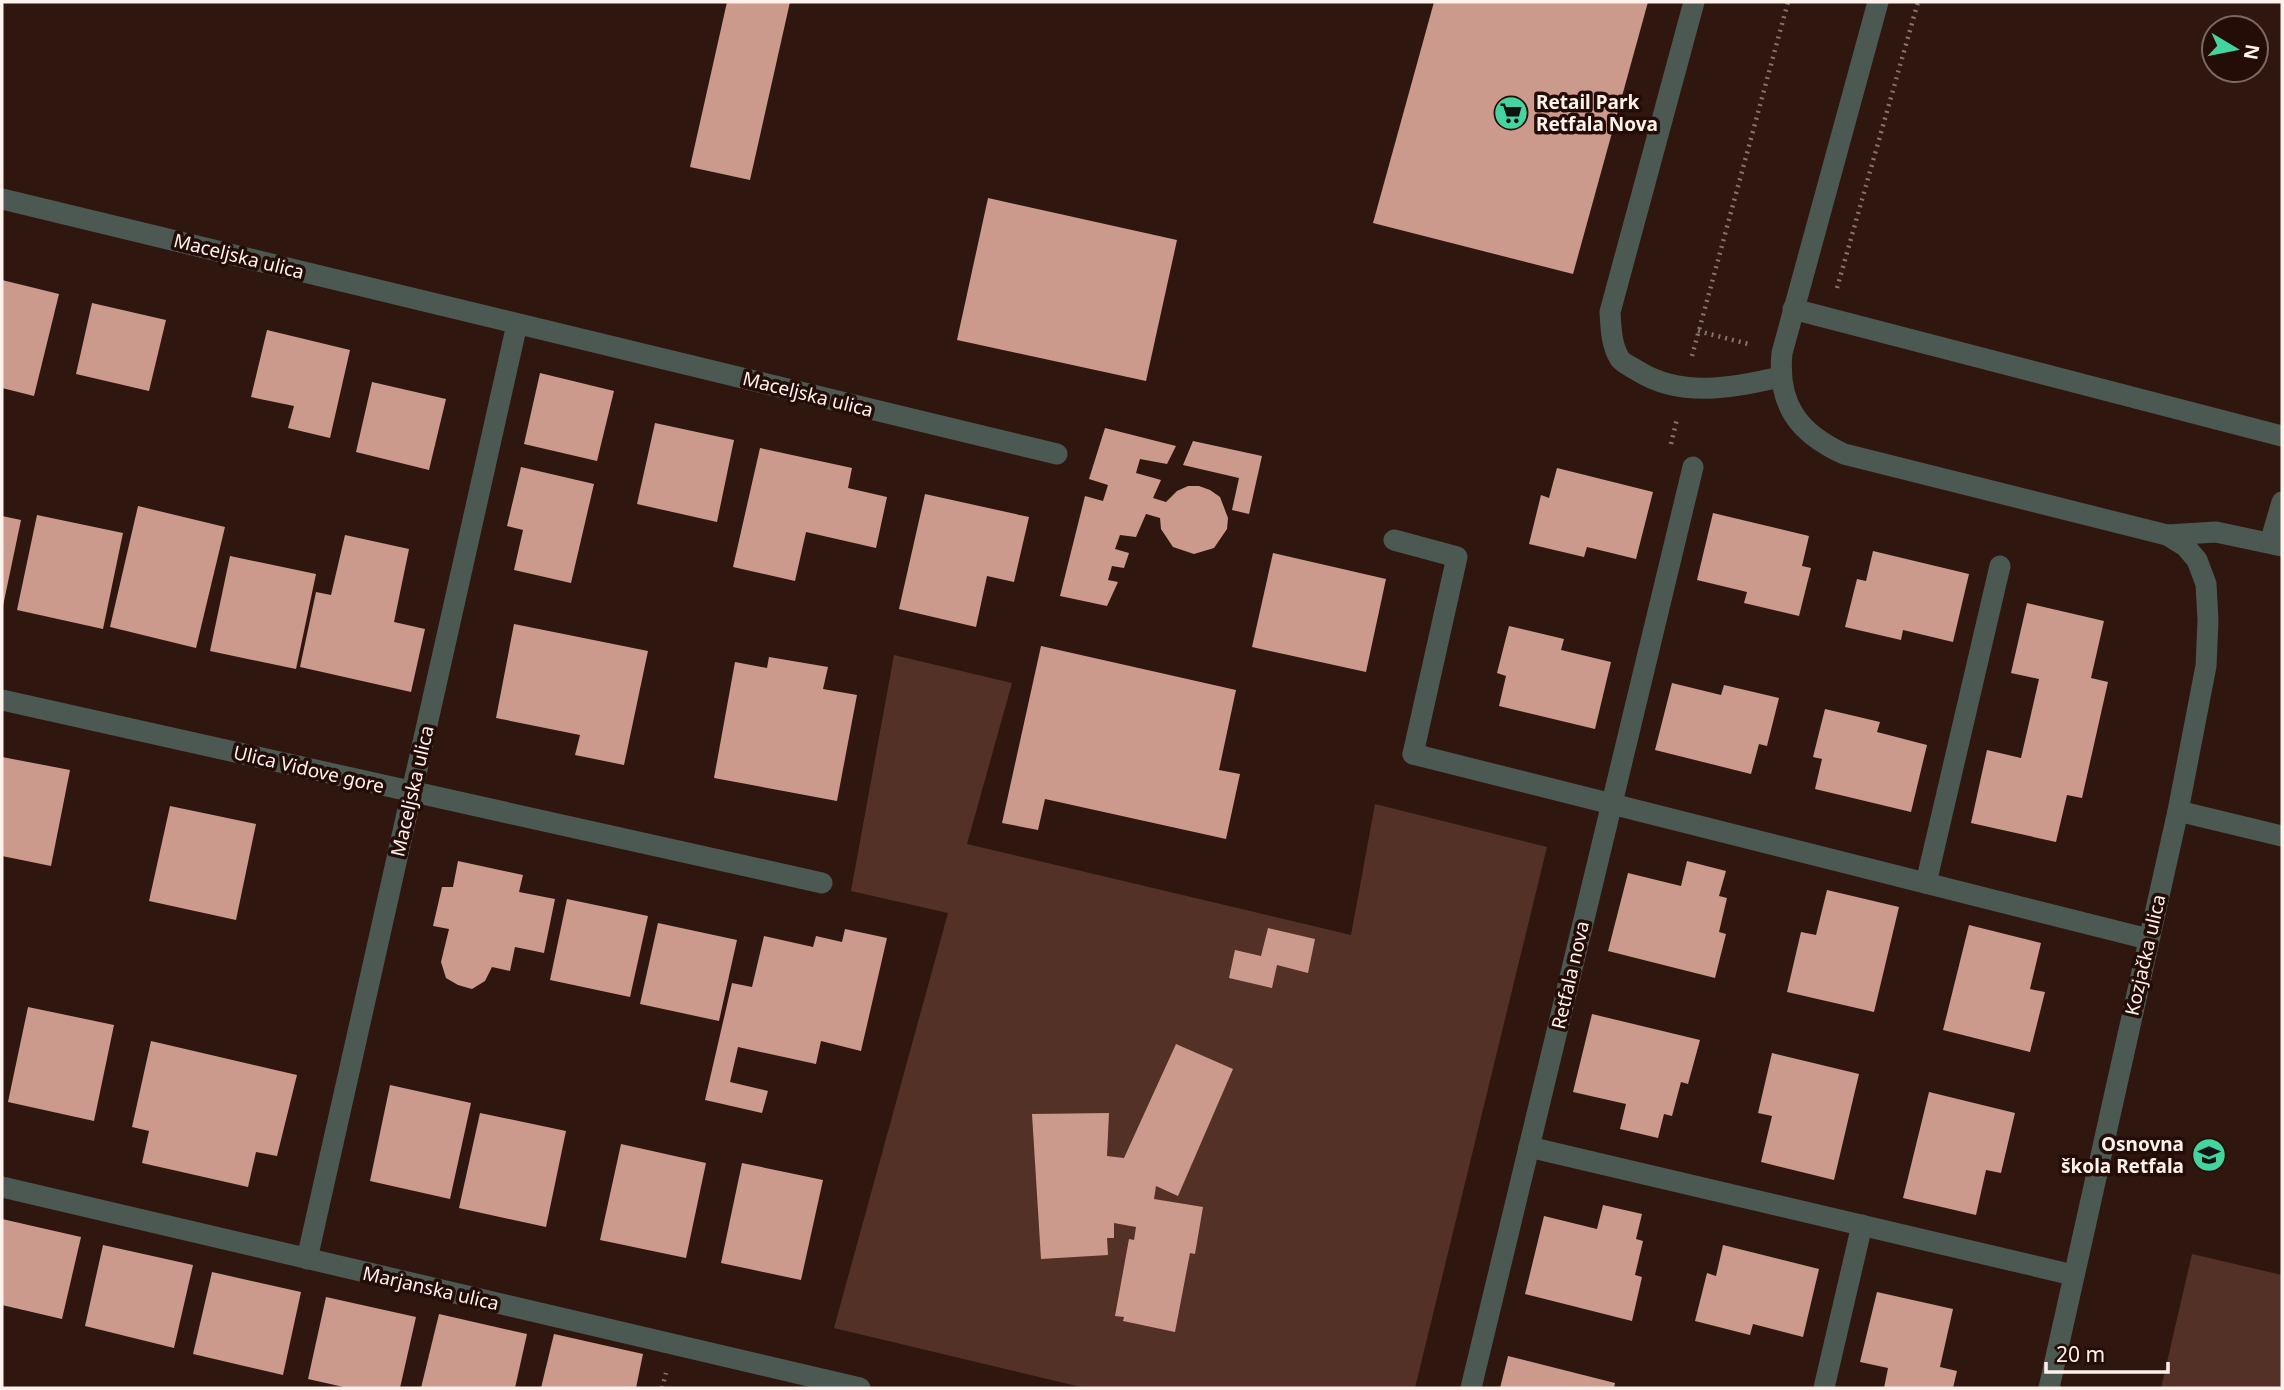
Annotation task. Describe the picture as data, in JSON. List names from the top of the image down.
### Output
{
  "streets": {
    "street": [
      "Maceljska ulica",
      "Ulica Vidove gore",
      "Kozjačka ulica",
      "Retfala nova",
      "Marjanska ulica"
    ]
  },
  "crossings": [
    ["Maceljska ulica", "Ulica Vidove gore"],
    ["Maceljska ulica", "Marjanska ulica"]
  ],
  "places": {
    "supermarket": ["Retail Park Retfala Nova"],
    "school or university": ["Osnovna škola Retfala"]
  },
  "scale_bar": "20 m",
  "north": "right"
}
